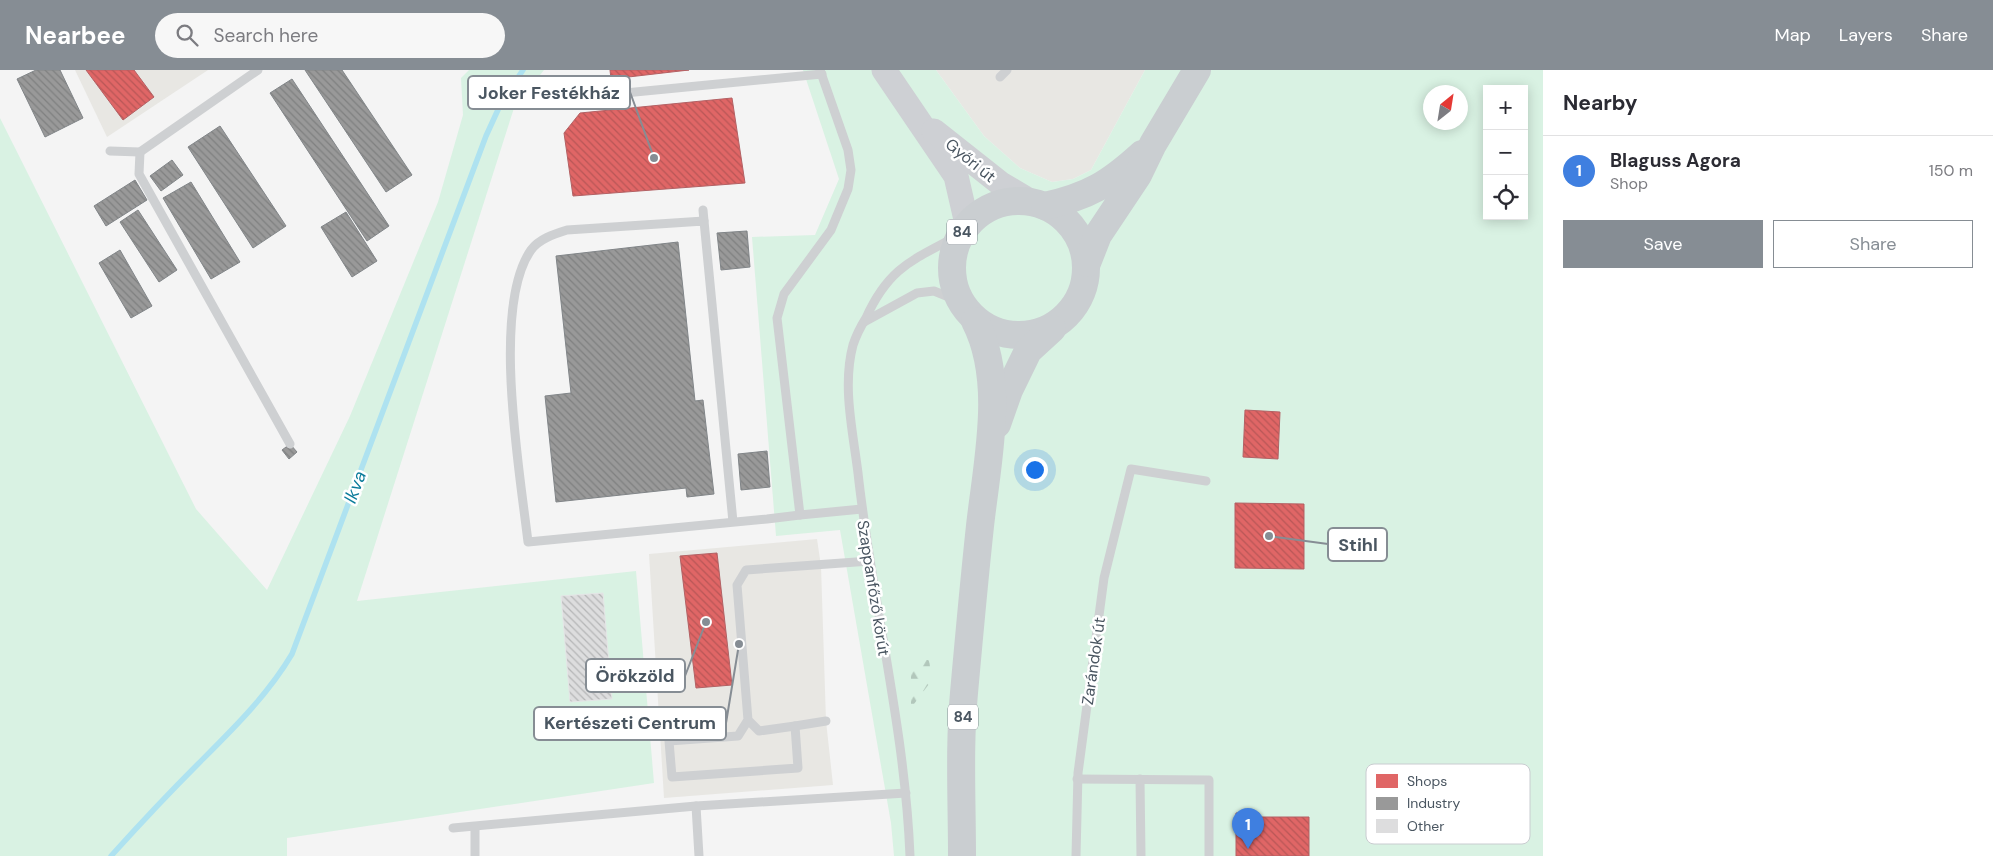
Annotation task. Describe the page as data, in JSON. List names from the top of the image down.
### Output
{
  "streets": {
    "main road": ["Győri út", "84"],
    "lane": ["Szappanfőző körút", "Zarándok út"]
  },
  "crossings": [
    ["Győri út", "84"],
    ["Győri út", "Szappanfőző körút"],
    ["84", "Szappanfőző körút"]
  ],
  "water": ["Ikva"],
  "places": [
    "Joker Festékház",
    "Stihl",
    "Örökzöld",
    "Kertészeti Centrum"
  ],
  "legend": ["Shops", "Industry", "Other"],
  "north": "top right",
  "page": {
    "header": "Nearbee",
    "search": "Search here",
    "nav": ["Map", "Layers", "Share"],
    "heading": "Nearby",
    "map_buttons": ["+", "−"],
    "list": [
      {
        "mark": "1",
        "name": "Blaguss Agora",
        "note": "Shop",
        "value": "150 m"
      }
    ],
    "buttons": ["Save", "Share"],
    "pins": "1"
  }
}
